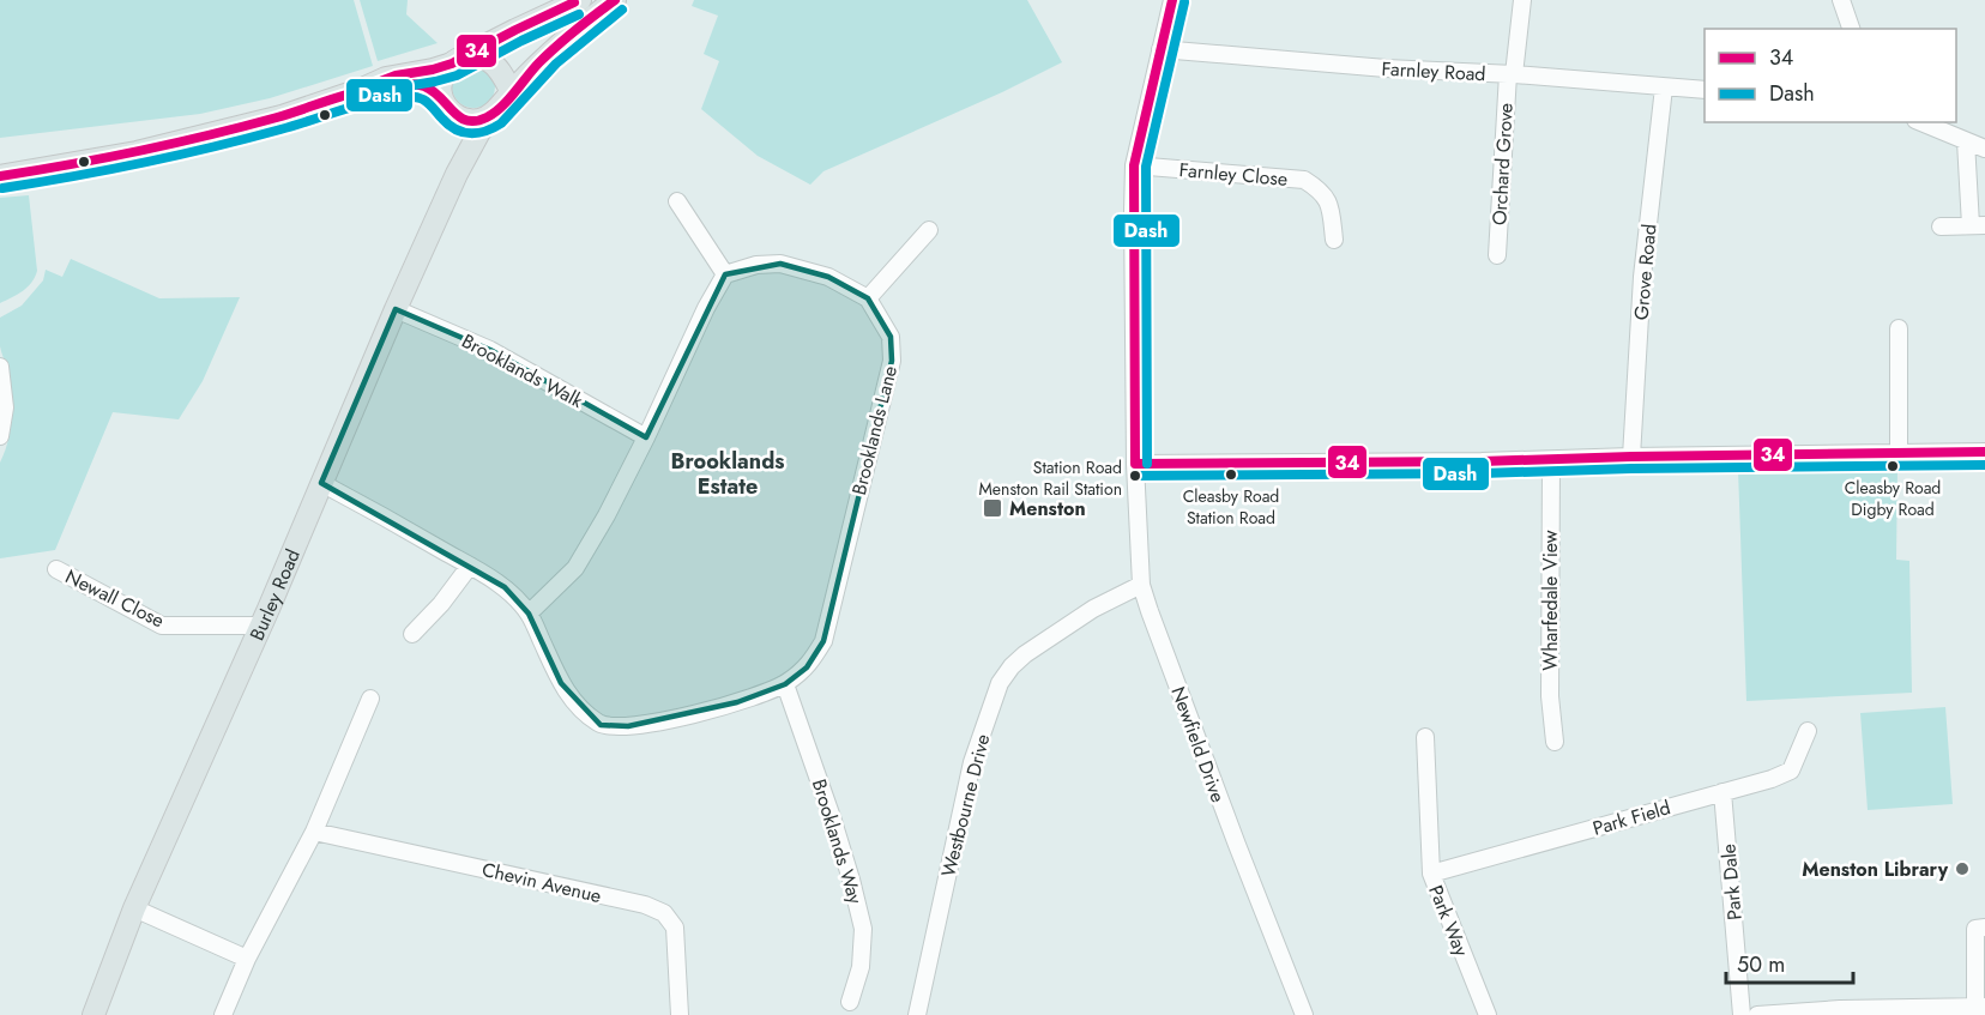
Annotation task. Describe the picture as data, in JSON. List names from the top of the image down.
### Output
{
  "streets": {
    "main road": ["Burley Road"],
    "street": [
      "Farnley Road",
      "Orchard Grove",
      "Farnley Close",
      "Grove Road",
      "Brooklands Walk",
      "Brooklands Lane",
      "Newall Close",
      "Wharfedale View",
      "Newfield Drive",
      "Westbourne Drive",
      "Park Field",
      "Brooklands Way",
      "Chevin Avenue",
      "Park Dale",
      "Park Way"
    ]
  },
  "crossings": [
    ["Farnley Road", "Orchard Grove"],
    ["Farnley Road", "Grove Road"],
    ["Farnley Road", "Newfield Drive"],
    ["Farnley Close", "Newfield Drive"],
    ["Brooklands Walk", "Burley Road"],
    ["Brooklands Lane", "Burley Road"],
    ["Brooklands Lane", "Brooklands Way"],
    ["Burley Road", "Newall Close"],
    ["Newfield Drive", "Westbourne Drive"],
    ["Park Field", "Park Dale"],
    ["Park Field", "Park Way"]
  ],
  "districts": ["Brooklands Estate"],
  "places": {
    "other": [
      "Cleasby Road Digby Road",
      "Cleasby Road Station Road",
      "Station Road Menston Rail Station",
      "Menston Library"
    ],
    "transit": ["Menston"]
  },
  "lines": ["transit line 34", "transit line Dash"],
  "legend": ["34", "Dash"],
  "scale_bar": "50 m"
}
